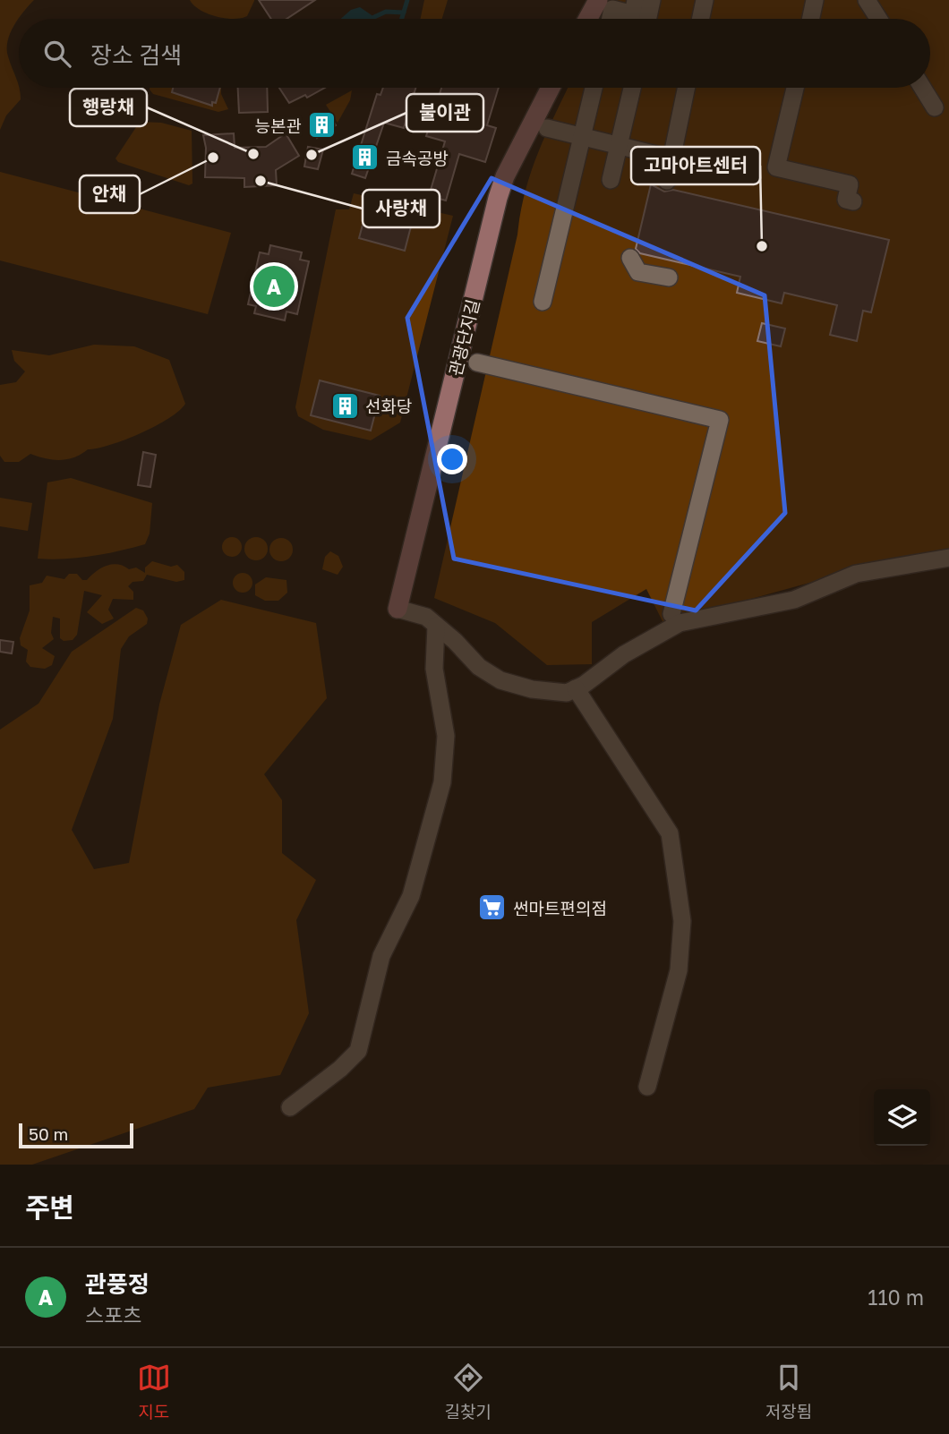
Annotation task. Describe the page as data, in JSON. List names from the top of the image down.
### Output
{
  "streets": {
    "street": ["관광단지길"]
  },
  "places": {
    "building": ["능본관", "금속공방", "선화당"],
    "other": [
      "행랑채",
      "불이관",
      "안채",
      "사랑채",
      "고마아트센터"
    ],
    "supermarket": ["썬마트편의점"]
  },
  "scale_bar": "50 m",
  "page": {
    "search": "장소 검색",
    "pins": "A",
    "scale": "50 m",
    "heading": "주변",
    "list": [
      {
        "mark": "A",
        "name": "관풍정",
        "note": "스포츠",
        "value": "110 m"
      }
    ],
    "nav": ["지도", "길찾기", "저장됨"]
  }
}
